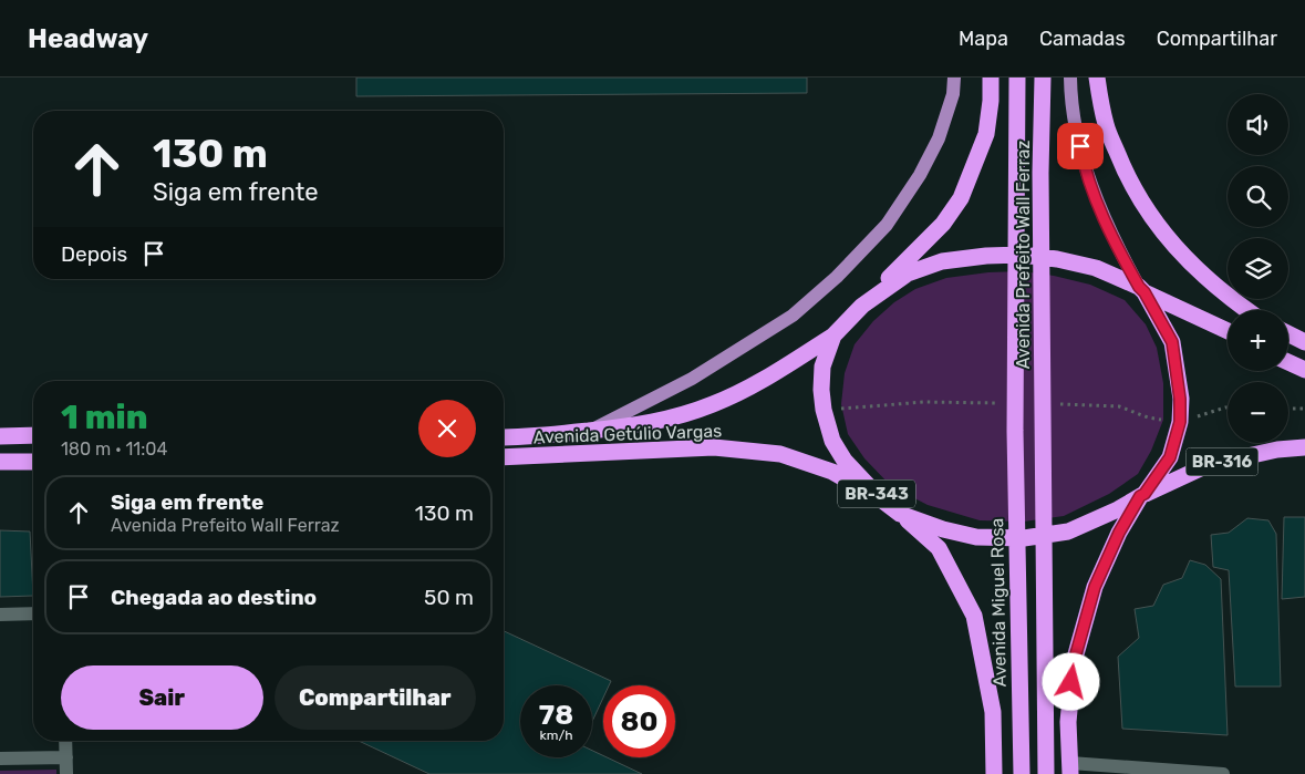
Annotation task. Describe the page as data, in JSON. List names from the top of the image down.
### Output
{
  "streets": {
    "highway": [
      "Avenida Prefeito Wall Ferraz",
      "Avenida Getúlio Vargas",
      "BR-316",
      "BR-343",
      "Avenida Miguel Rosa"
    ]
  },
  "crossings": [
    ["Avenida Prefeito Wall Ferraz", "Avenida Miguel Rosa"],
    ["Avenida Getúlio Vargas", "BR-343"],
    ["BR-316", "BR-343"]
  ],
  "page": {
    "header": "Headway",
    "nav": ["Mapa", "Camadas", "Compartilhar"],
    "map_buttons": ["+", "−"],
    "turn": ["130 m", "Siga em frente"],
    "then": "Depois",
    "heading": ["1 min", "180 m · 11:04"],
    "list": [
      {
        "name": "Siga em frente",
        "note": "Avenida Prefeito Wall Ferraz",
        "value": "130 m"
      },
      {
        "name": "Chegada ao destino",
        "value": "50 m"
      }
    ],
    "buttons": ["Sair", "Compartilhar"],
    "speed": "78 km/h",
    "limit": "80"
  }
}
